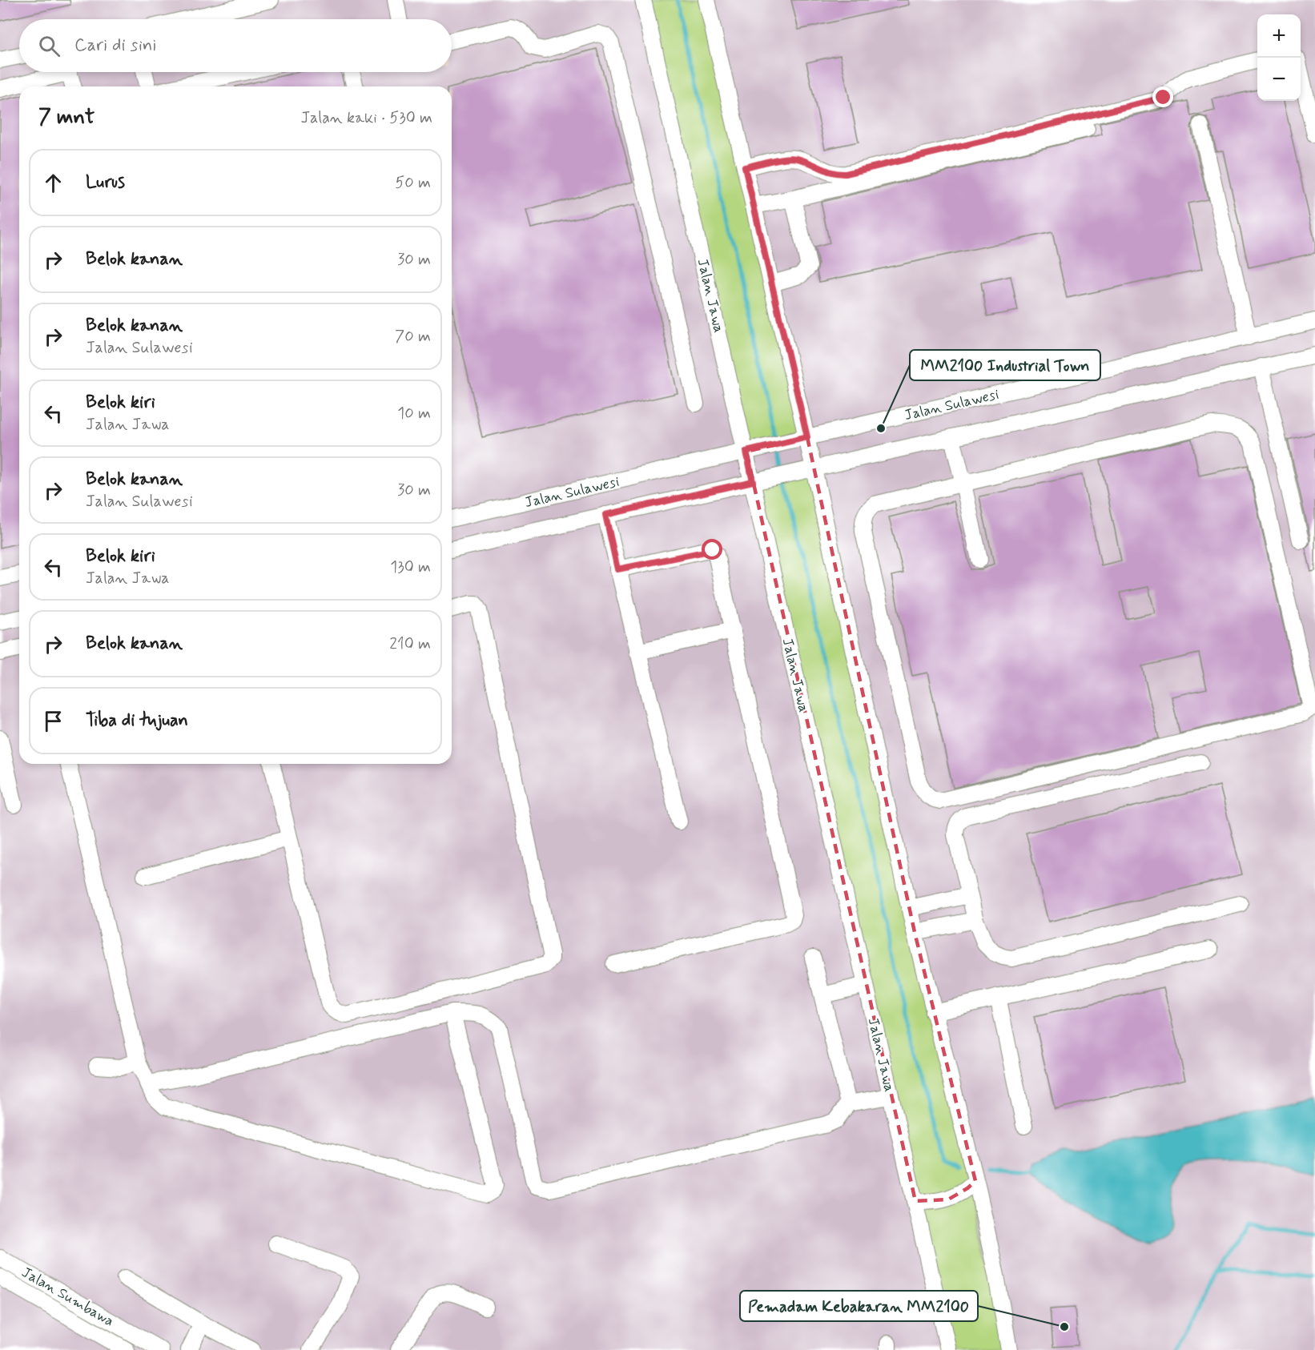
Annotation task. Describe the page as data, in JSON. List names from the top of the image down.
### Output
{
  "streets": {
    "street": ["Jalan Jawa", "Jalan Sulawesi", "Jalan Sumbawa"]
  },
  "crossings": [
    ["Jalan Jawa", "Jalan Sulawesi"]
  ],
  "places": ["MM2100 Industrial Town", "Pemadam Kebakaran MM2100"],
  "page": {
    "map_buttons": ["+", "−"],
    "search": "Cari di sini",
    "heading": ["7 mnt", "Jalan kaki · 530 m"],
    "list": [
      ["Lurus", "50 m"],
      ["Belok kanan", "30 m"],
      ["Belok kanan", "Jalan Sulawesi", "70 m"],
      ["Belok kiri", "Jalan Jawa", "10 m"],
      ["Belok kanan", "Jalan Sulawesi", "30 m"],
      ["Belok kiri", "Jalan Jawa", "130 m"],
      ["Belok kanan", "210 m"],
      "Tiba di tujuan"
    ]
  }
}
